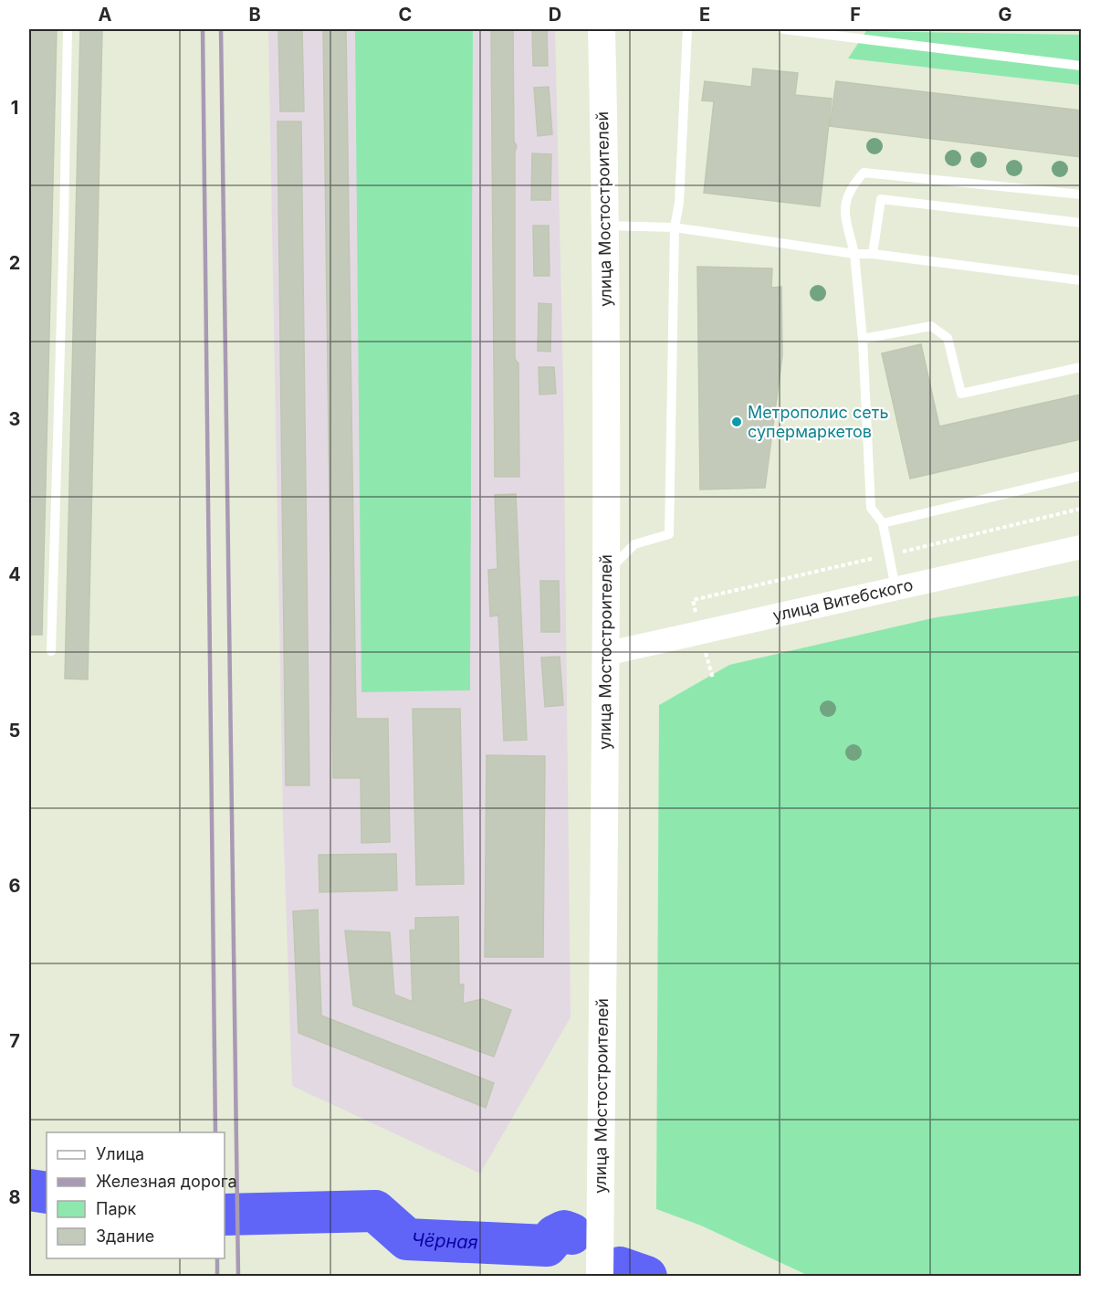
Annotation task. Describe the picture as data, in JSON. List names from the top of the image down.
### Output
{
  "streets": {
    "main road": ["улица Мостостроителей"],
    "street": ["улица Витебского"]
  },
  "crossings": [
    ["улица Мостостроителей", "улица Витебского"]
  ],
  "water": ["Чёрная"],
  "places": ["Метрополис cеть супермаркетов"],
  "legend": [
    "Улица",
    "Железная дорога",
    "Парк",
    "Здание"
  ],
  "grid": {
    "columns": [
      "A",
      "B",
      "C",
      "D",
      "E",
      "F",
      "G"
    ],
    "rows": [
      "1",
      "2",
      "3",
      "4",
      "5",
      "6",
      "7",
      "8"
    ]
  }
}
